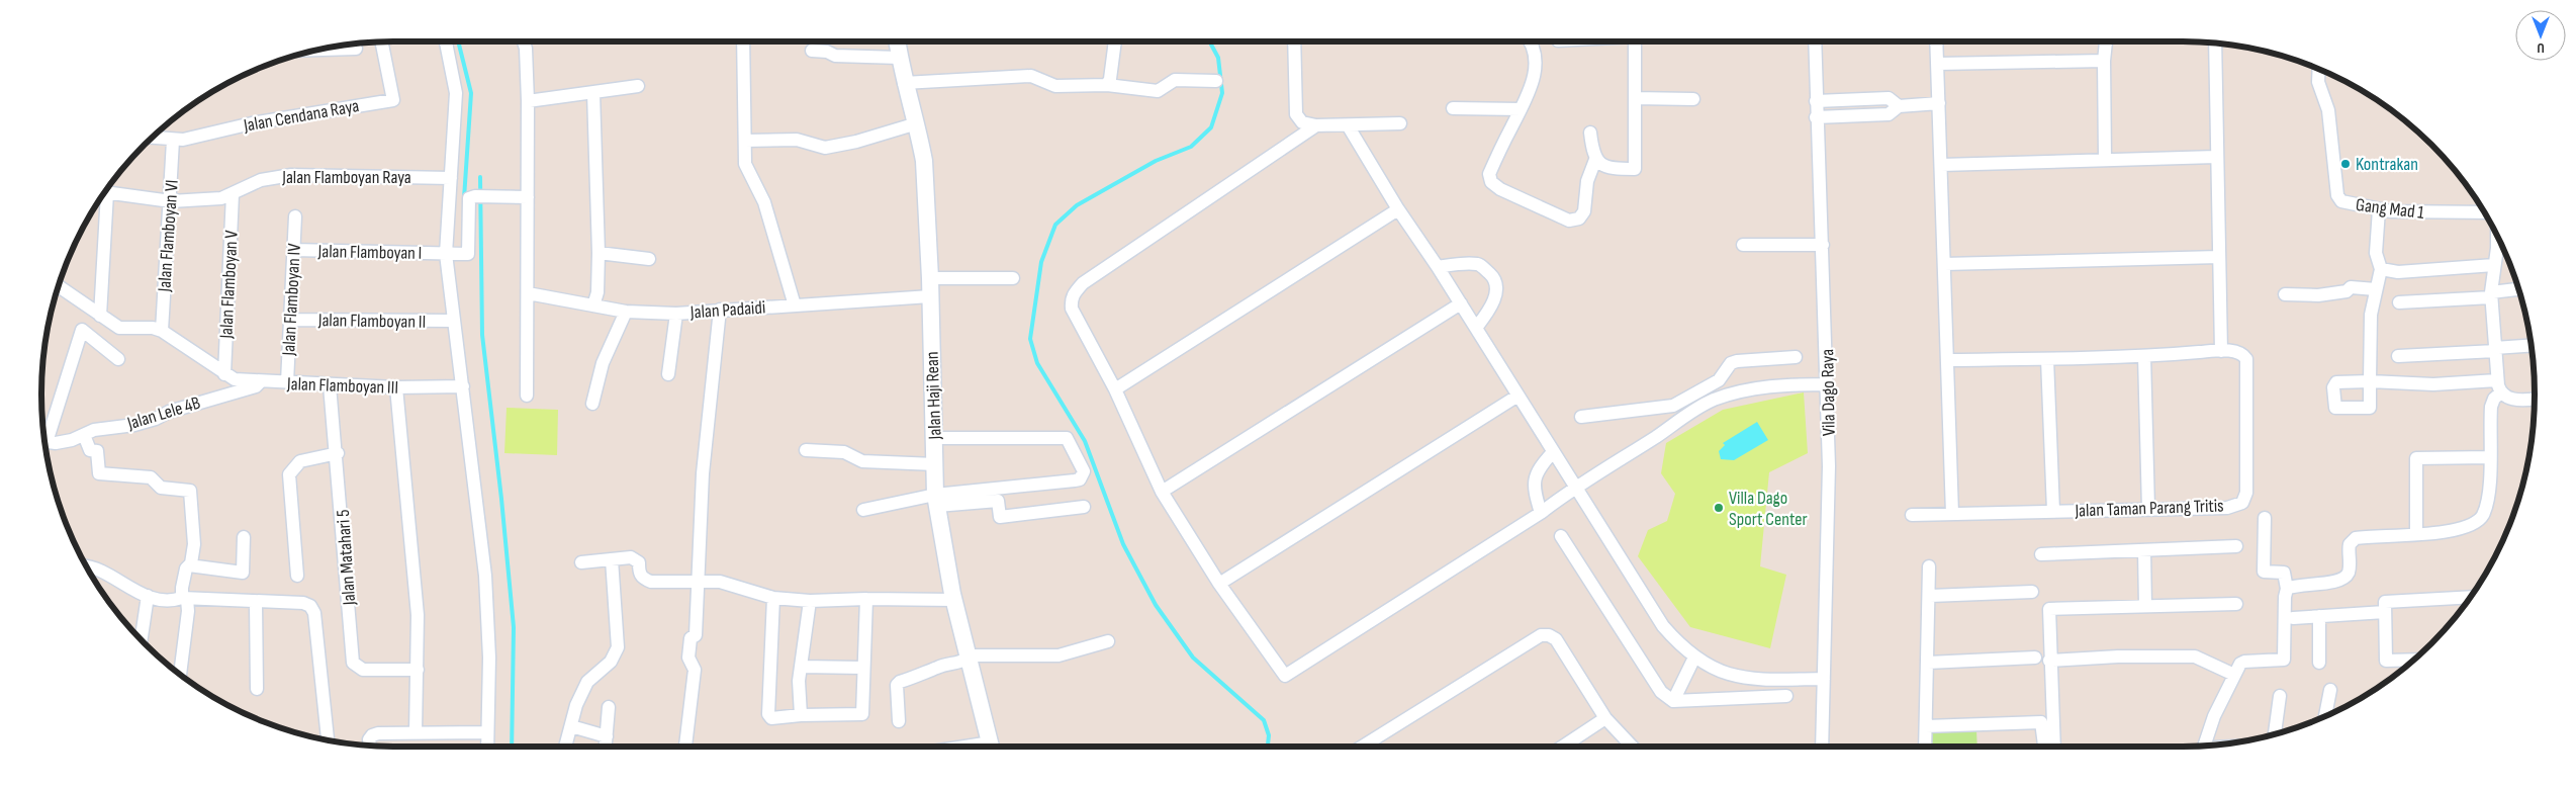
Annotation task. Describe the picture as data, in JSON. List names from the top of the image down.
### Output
{
  "streets": {
    "street": [
      "Jalan Cendana Raya",
      "Jalan Flamboyan Raya",
      "Gang Mad 1",
      "Jalan Flamboyan VI",
      "Jalan Flamboyan I",
      "Jalan Flamboyan V",
      "Jalan Flamboyan IV",
      "Jalan Padaidi",
      "Jalan Flamboyan II",
      "Jalan Flamboyan III",
      "Vila Dago Raya",
      "Jalan Haji Rean",
      "Jalan Lele 4B",
      "Jalan Taman Parang Tritis",
      "Jalan Matahari 5"
    ]
  },
  "crossings": [
    ["Jalan Cendana Raya", "Jalan Flamboyan VI"],
    ["Jalan Flamboyan Raya", "Jalan Flamboyan VI"],
    ["Jalan Flamboyan Raya", "Jalan Flamboyan V"],
    ["Jalan Flamboyan I", "Jalan Flamboyan IV"],
    ["Jalan Flamboyan V", "Jalan Flamboyan III"],
    ["Jalan Flamboyan IV", "Jalan Flamboyan II"],
    ["Jalan Flamboyan IV", "Jalan Flamboyan III"],
    ["Jalan Padaidi", "Jalan Haji Rean"],
    ["Jalan Flamboyan III", "Jalan Lele 4B"],
    ["Jalan Flamboyan III", "Jalan Matahari 5"]
  ],
  "places": ["Kontrakan", "Villa Dago Sport Center"],
  "north": "bottom"
}
